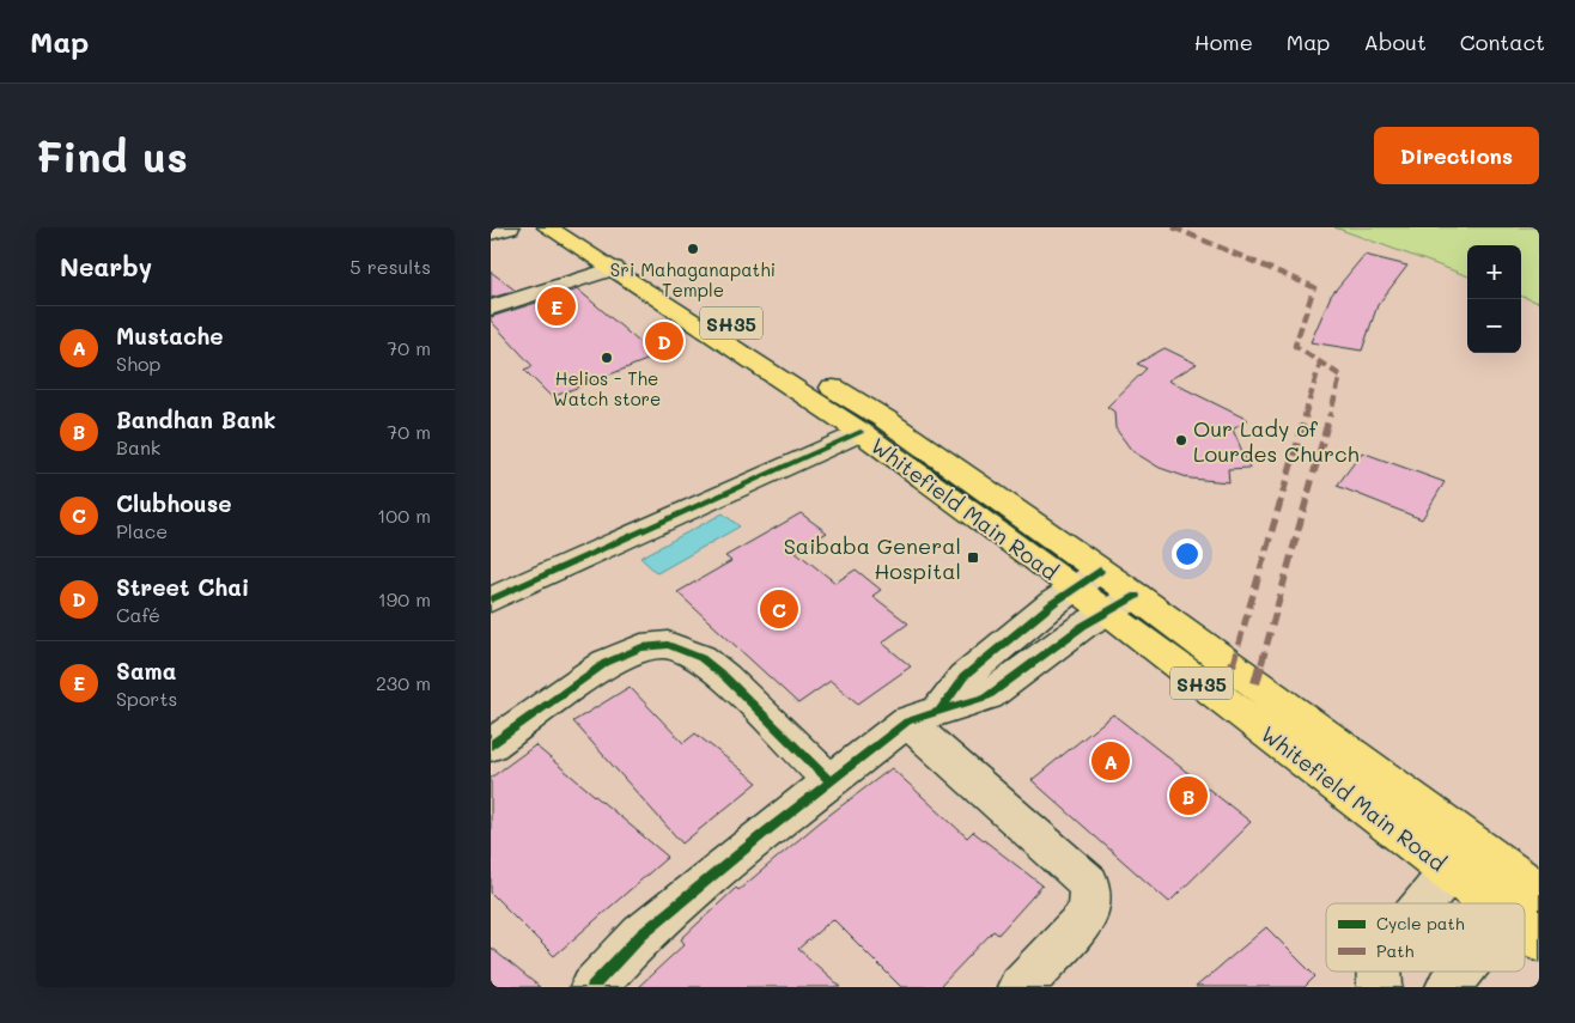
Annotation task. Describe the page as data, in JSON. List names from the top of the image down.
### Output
{
  "streets": {
    "main road": ["SH35", "Whitefield Main Road"]
  },
  "places": {
    "other": ["Sri Mahaganapathi Temple", "Helios - The Watch store", "Our Lady of Lourdes Church"],
    "transit": ["Saibaba General Hospital"]
  },
  "legend": ["Cycle path", "Path"],
  "page": {
    "header": "Map",
    "nav": [
      "Home",
      "Map",
      "About",
      "Contact"
    ],
    "buttons": "Directions",
    "title": "Find us",
    "heading": ["Nearby", "5 results"],
    "map_buttons": ["+", "−"],
    "pins": [
      "E",
      "D",
      "C",
      "A",
      "B"
    ],
    "list": [
      {
        "mark": "A",
        "name": "Mustache",
        "note": "Shop",
        "value": "70 m"
      },
      {
        "mark": "B",
        "name": "Bandhan Bank",
        "note": "Bank",
        "value": "70 m"
      },
      {
        "mark": "C",
        "name": "Clubhouse",
        "note": "Place",
        "value": "100 m"
      },
      {
        "mark": "D",
        "name": "Street Chai",
        "note": "Café",
        "value": "190 m"
      },
      {
        "mark": "E",
        "name": "Sama",
        "note": "Sports",
        "value": "230 m"
      }
    ]
  }
}
